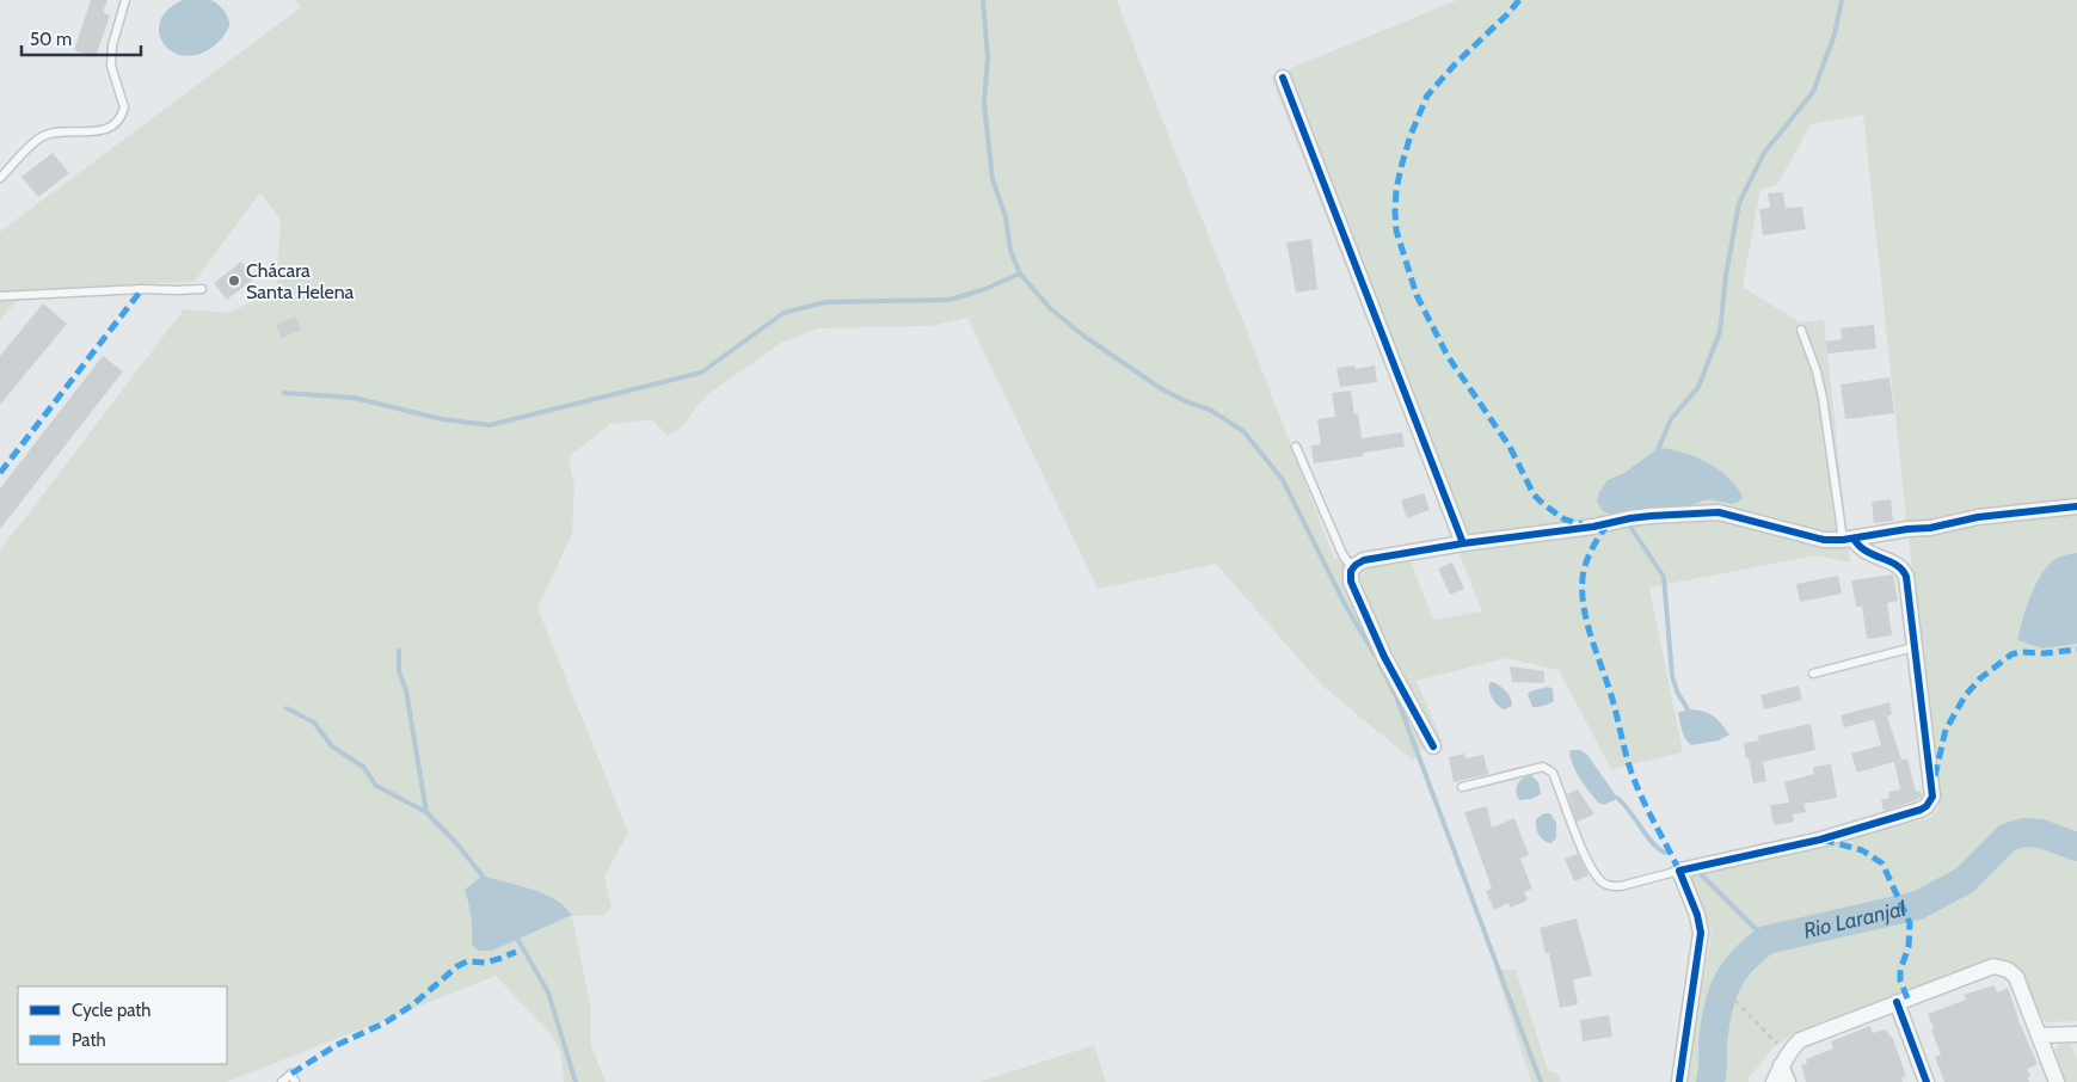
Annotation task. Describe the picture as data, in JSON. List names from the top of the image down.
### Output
{
  "water": ["Rio Laranjal"],
  "places": ["Chácara Santa Helena"],
  "legend": ["Cycle path", "Path"],
  "scale_bar": "50 m"
}
